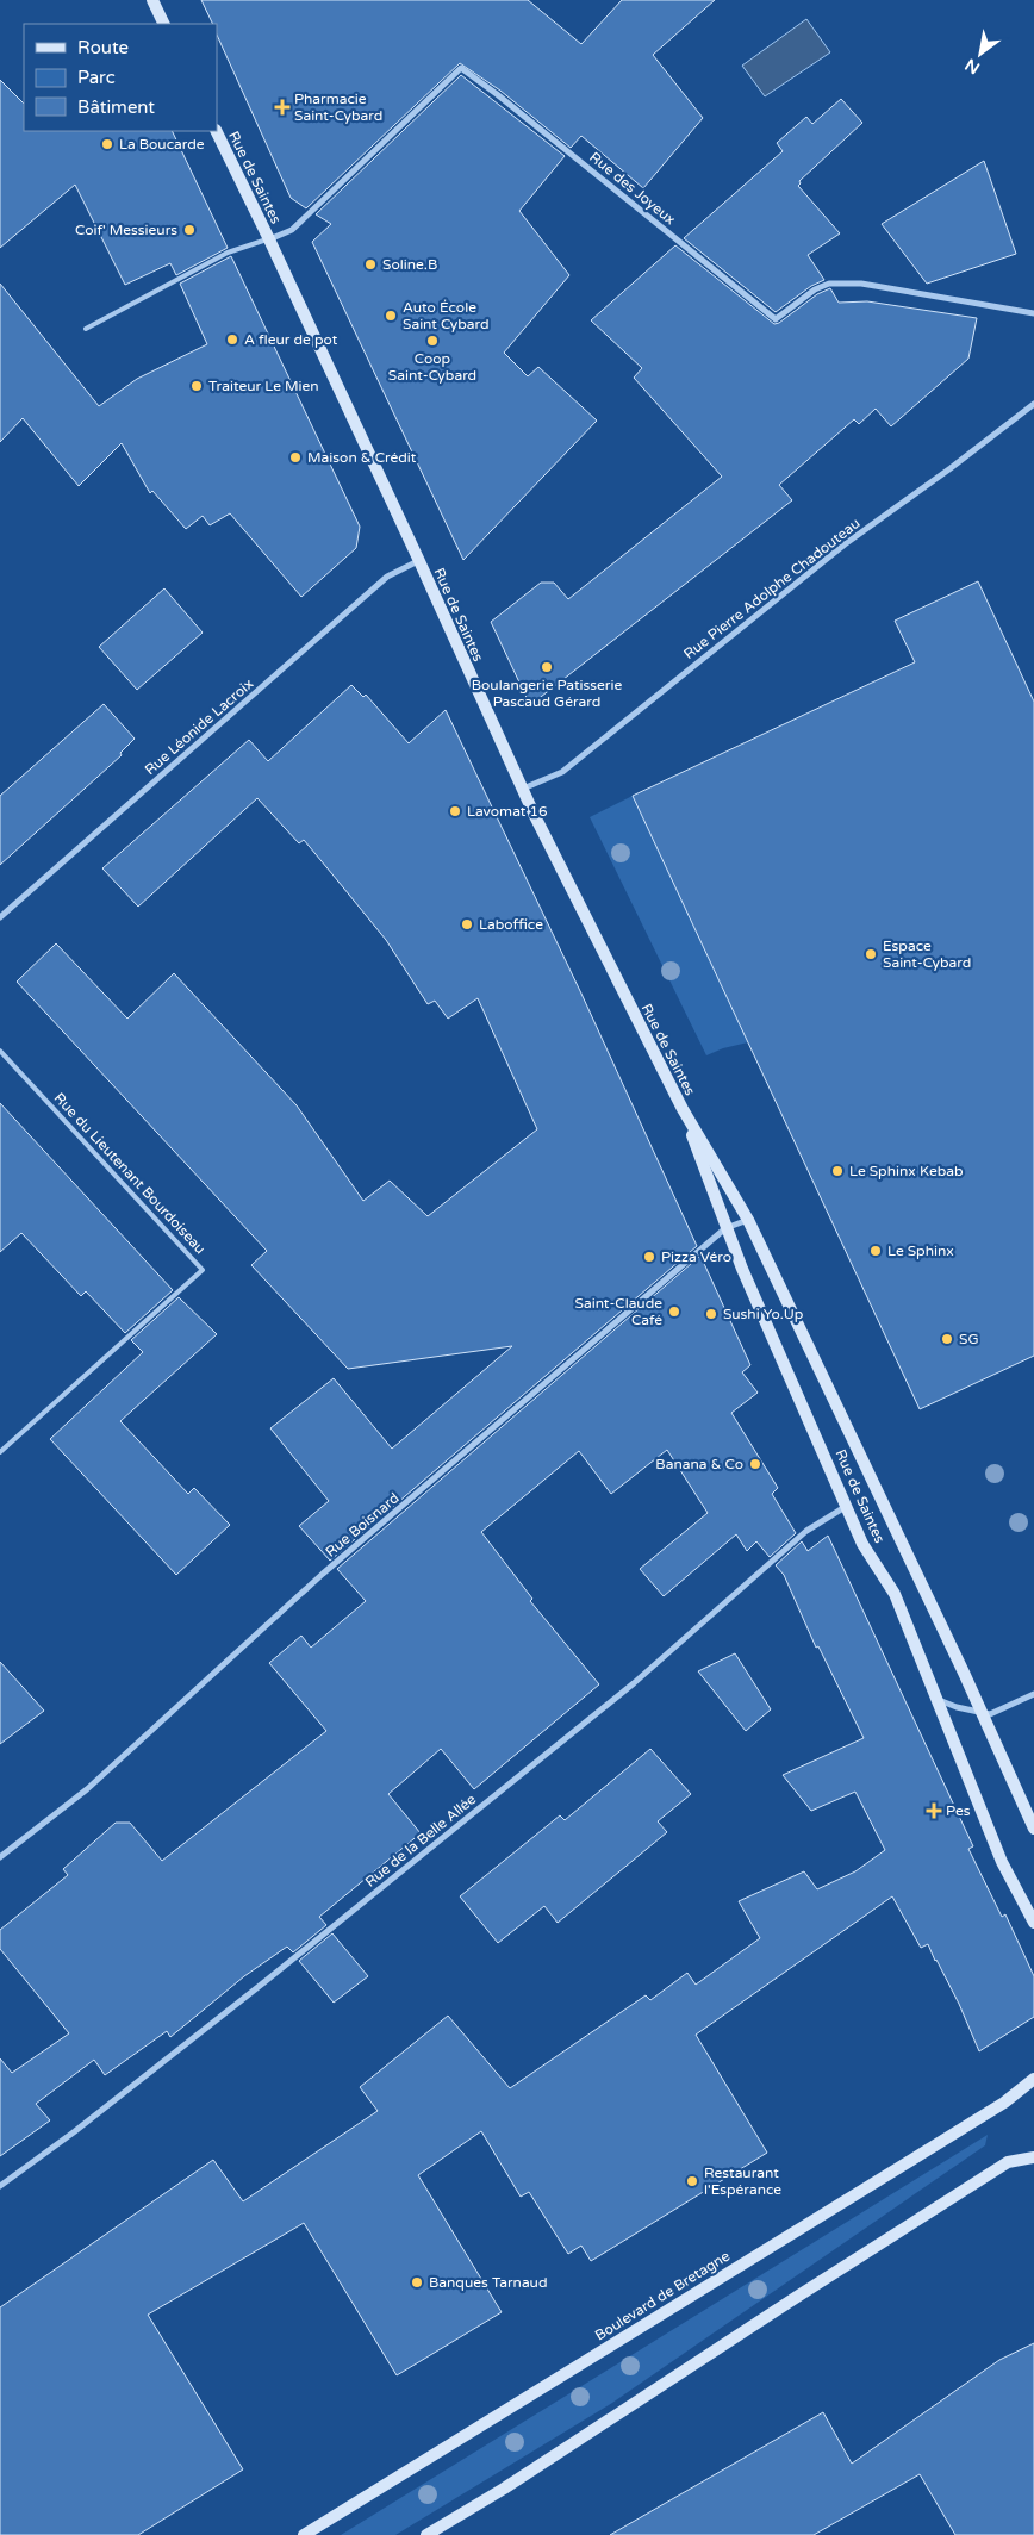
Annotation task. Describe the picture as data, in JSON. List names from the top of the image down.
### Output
{
  "streets": {
    "main road": ["Rue de Saintes", "Boulevard de Bretagne"],
    "street": [
      "Rue des Joyeux",
      "Rue Pierre Adolphe Chadouteau",
      "Rue Léonide Lacroix",
      "Rue Boisnard",
      "Rue de la Belle Allée"
    ],
    "lane": ["Rue du Lieutenant Bourdoiseau"]
  },
  "crossings": [
    ["Rue de Saintes", "Rue des Joyeux"],
    ["Rue de Saintes", "Rue Pierre Adolphe Chadouteau"],
    ["Rue de Saintes", "Rue Léonide Lacroix"],
    ["Rue de Saintes", "Rue Boisnard"],
    ["Rue de Saintes", "Rue de la Belle Allée"]
  ],
  "places": {
    "health": ["Pharmacie Saint-Cybard", "Pes"],
    "other": [
      "La Boucarde",
      "Coif' Messieurs",
      "Soline.B",
      "Auto École Saint Cybard",
      "A fleur de pot",
      "Coop Saint-Cybard",
      "Traiteur Le Mien",
      "Maison & Crédit",
      "Boulangerie Patisserie Pascaud Gérard",
      "Lavomat 16",
      "Laboffice",
      "Espace Saint-Cybard",
      "Le Sphinx Kebab",
      "Le Sphinx",
      "Pizza Véro",
      "Saint-Claude Café",
      "Sushi Yo.Up",
      "SG",
      "Banana & Co",
      "Restaurant l'Espérance",
      "Banques Tarnaud"
    ]
  },
  "legend": ["Route", "Parc", "Bâtiment"],
  "north": "bottom left"
}
